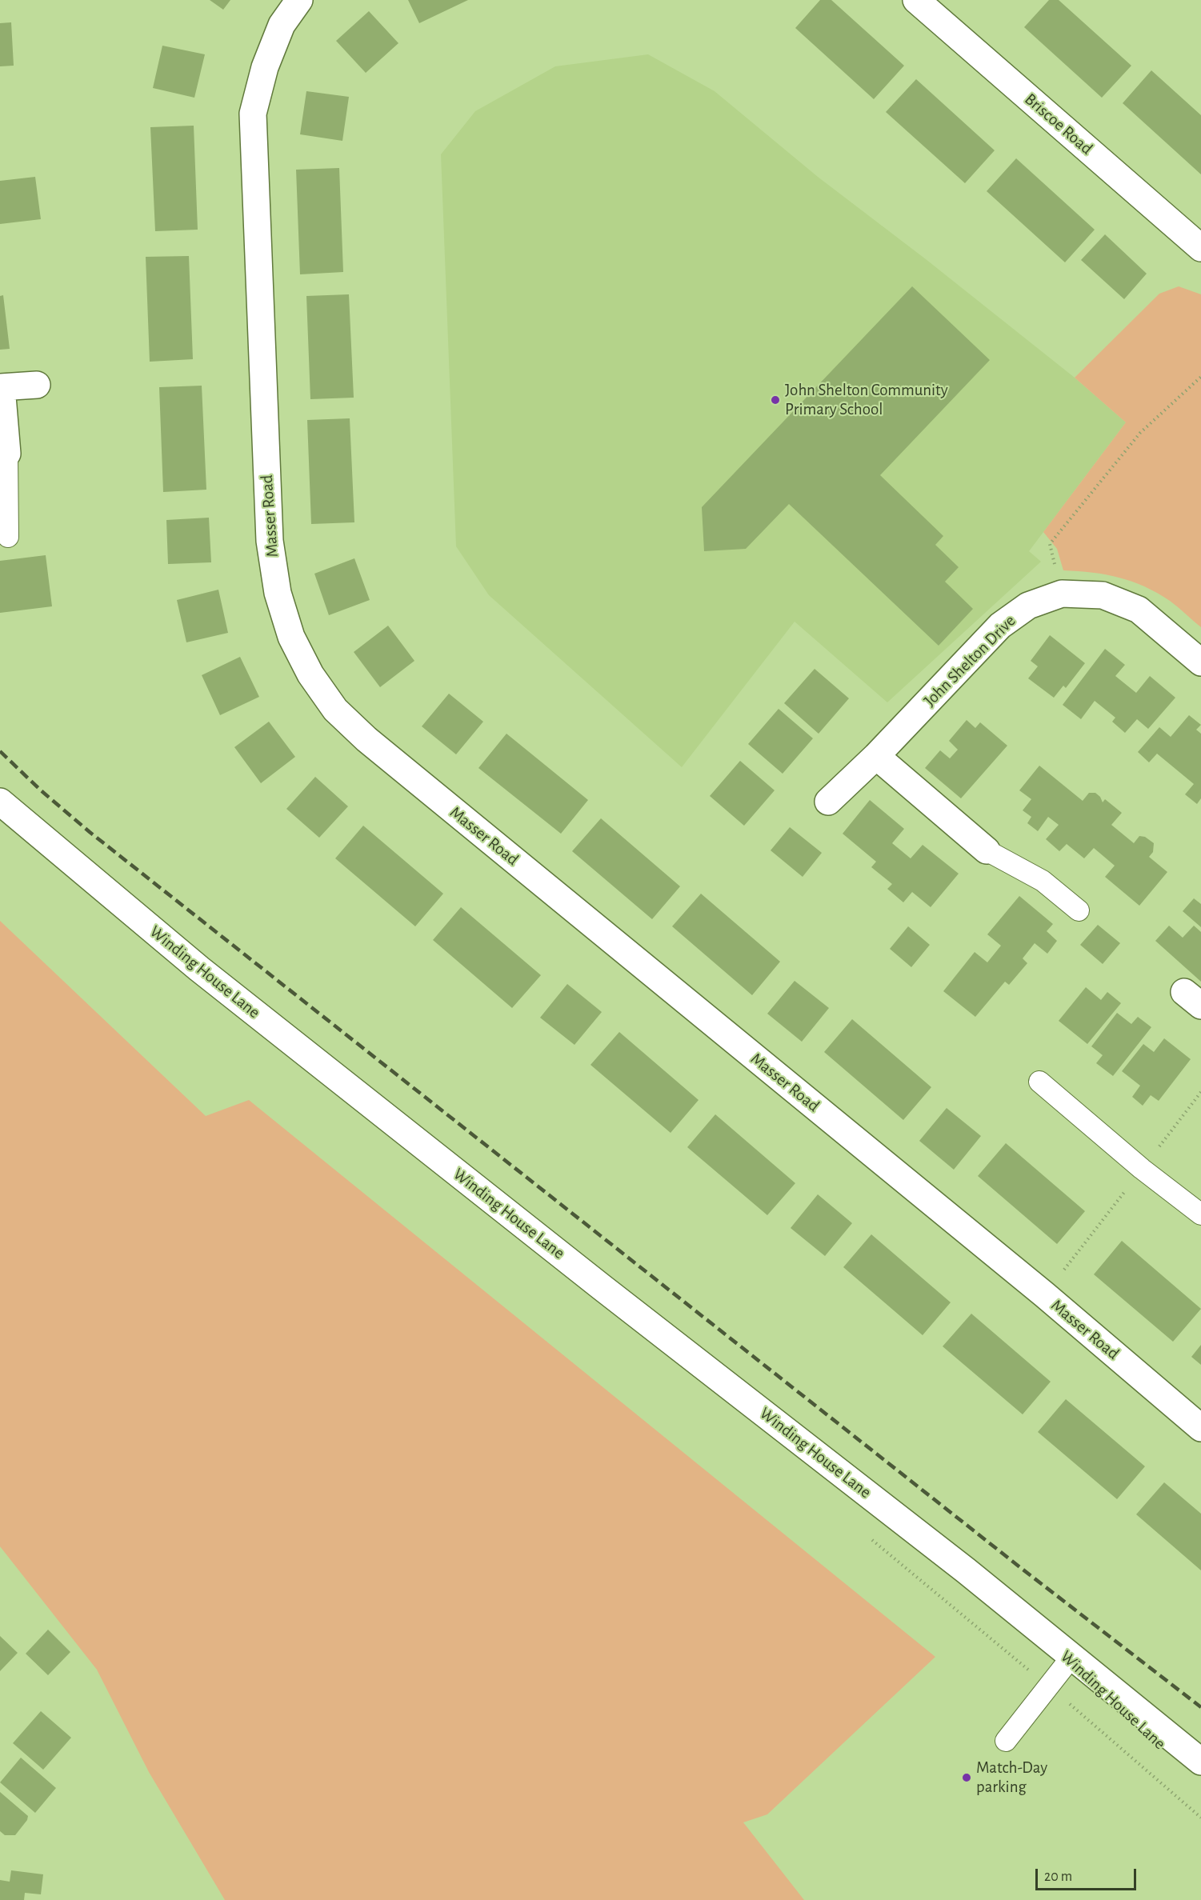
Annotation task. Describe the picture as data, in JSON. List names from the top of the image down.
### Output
{
  "streets": {
    "street": [
      "Briscoe Road",
      "Masser Road",
      "John Shelton Drive",
      "Winding House Lane"
    ]
  },
  "places": ["John Shelton Community Primary School", "Match-Day parking"],
  "scale_bar": "20 m"
}
